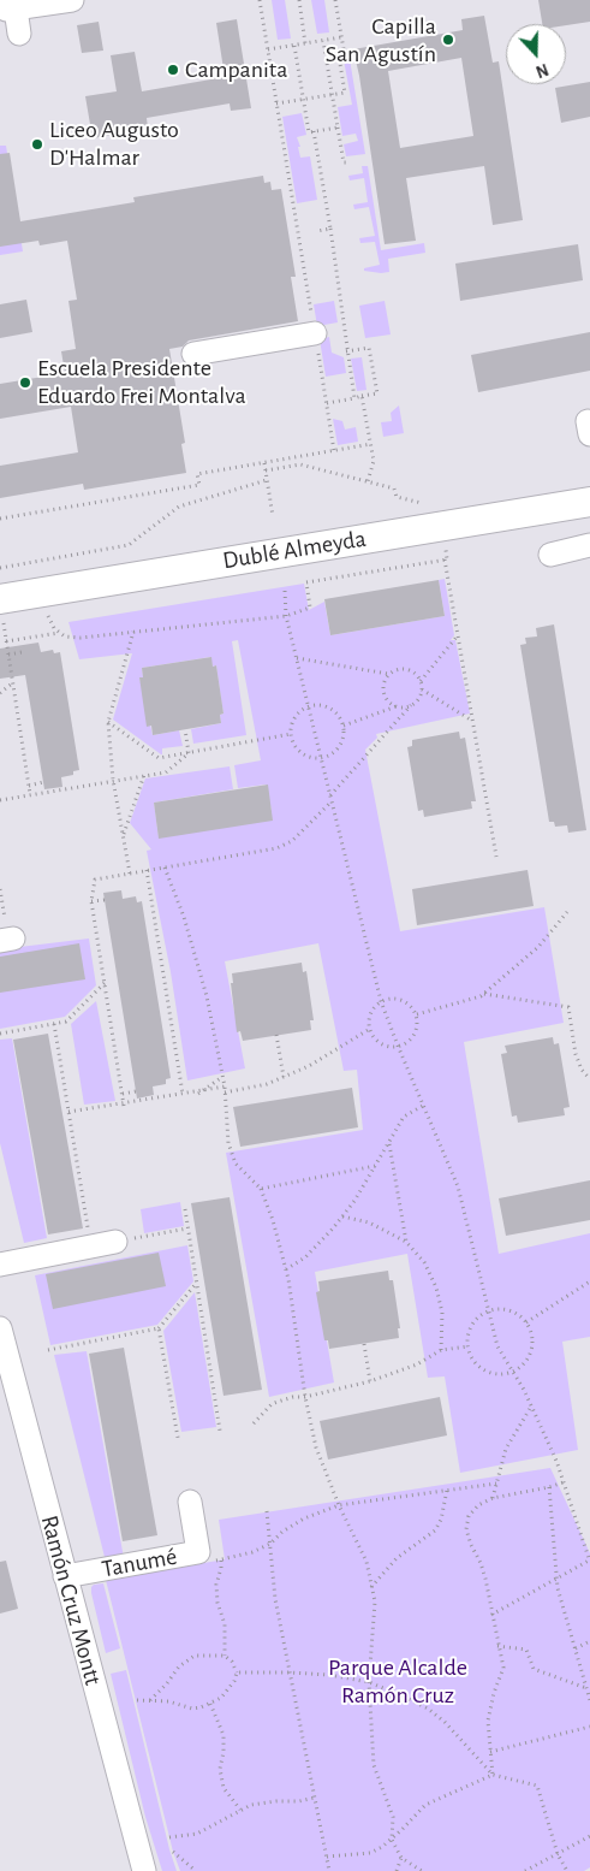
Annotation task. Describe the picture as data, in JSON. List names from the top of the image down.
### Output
{
  "streets": {
    "main road": ["Dublé Almeyda"],
    "street": ["Tanumé", "Ramón Cruz Montt"]
  },
  "crossings": [
    ["Tanumé", "Ramón Cruz Montt"]
  ],
  "parks": ["Parque Alcalde Ramón Cruz"],
  "places": [
    "Capilla San Agustín",
    "Campanita",
    "Liceo Augusto D'Halmar",
    "Escuela Presidente Eduardo Frei Montalva"
  ],
  "north": "bottom"
}
